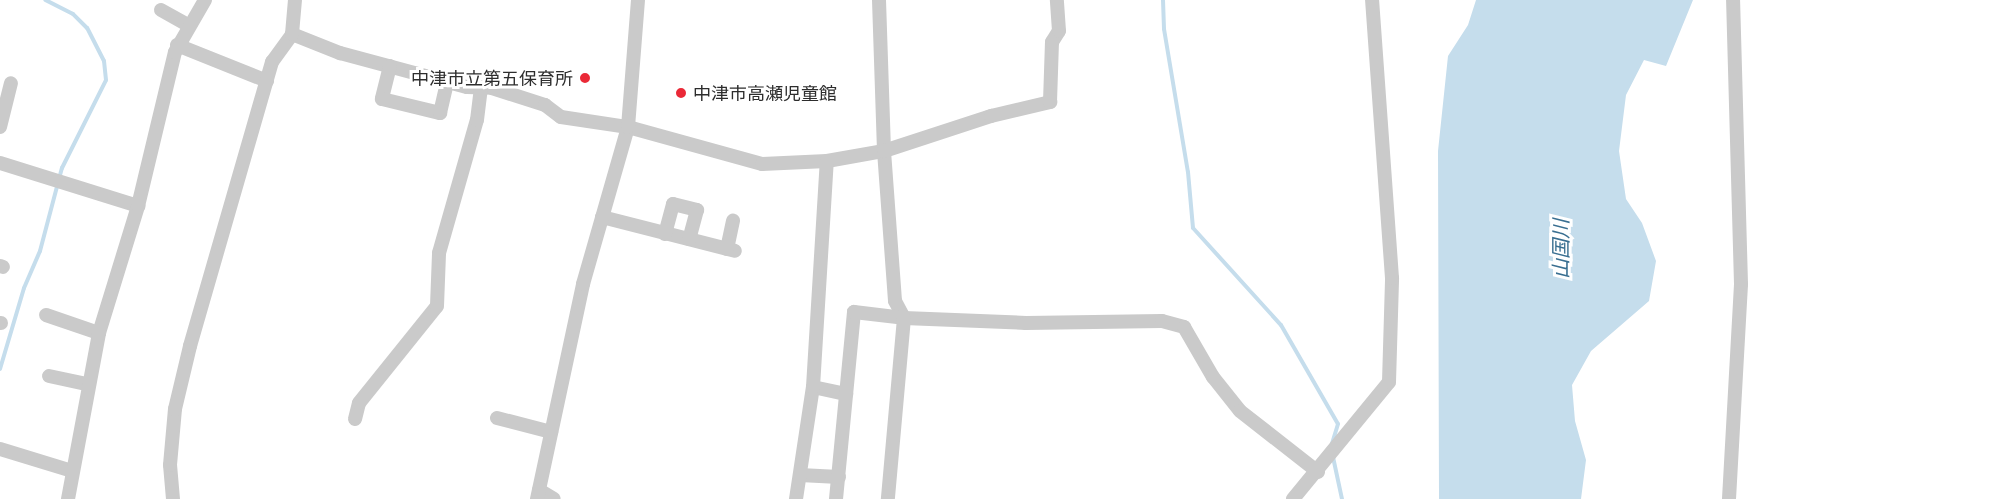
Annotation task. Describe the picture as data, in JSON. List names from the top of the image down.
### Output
{
  "water": ["山国川"],
  "places": ["中津市立第五保育所", "中津市高瀬児童館"]
}
